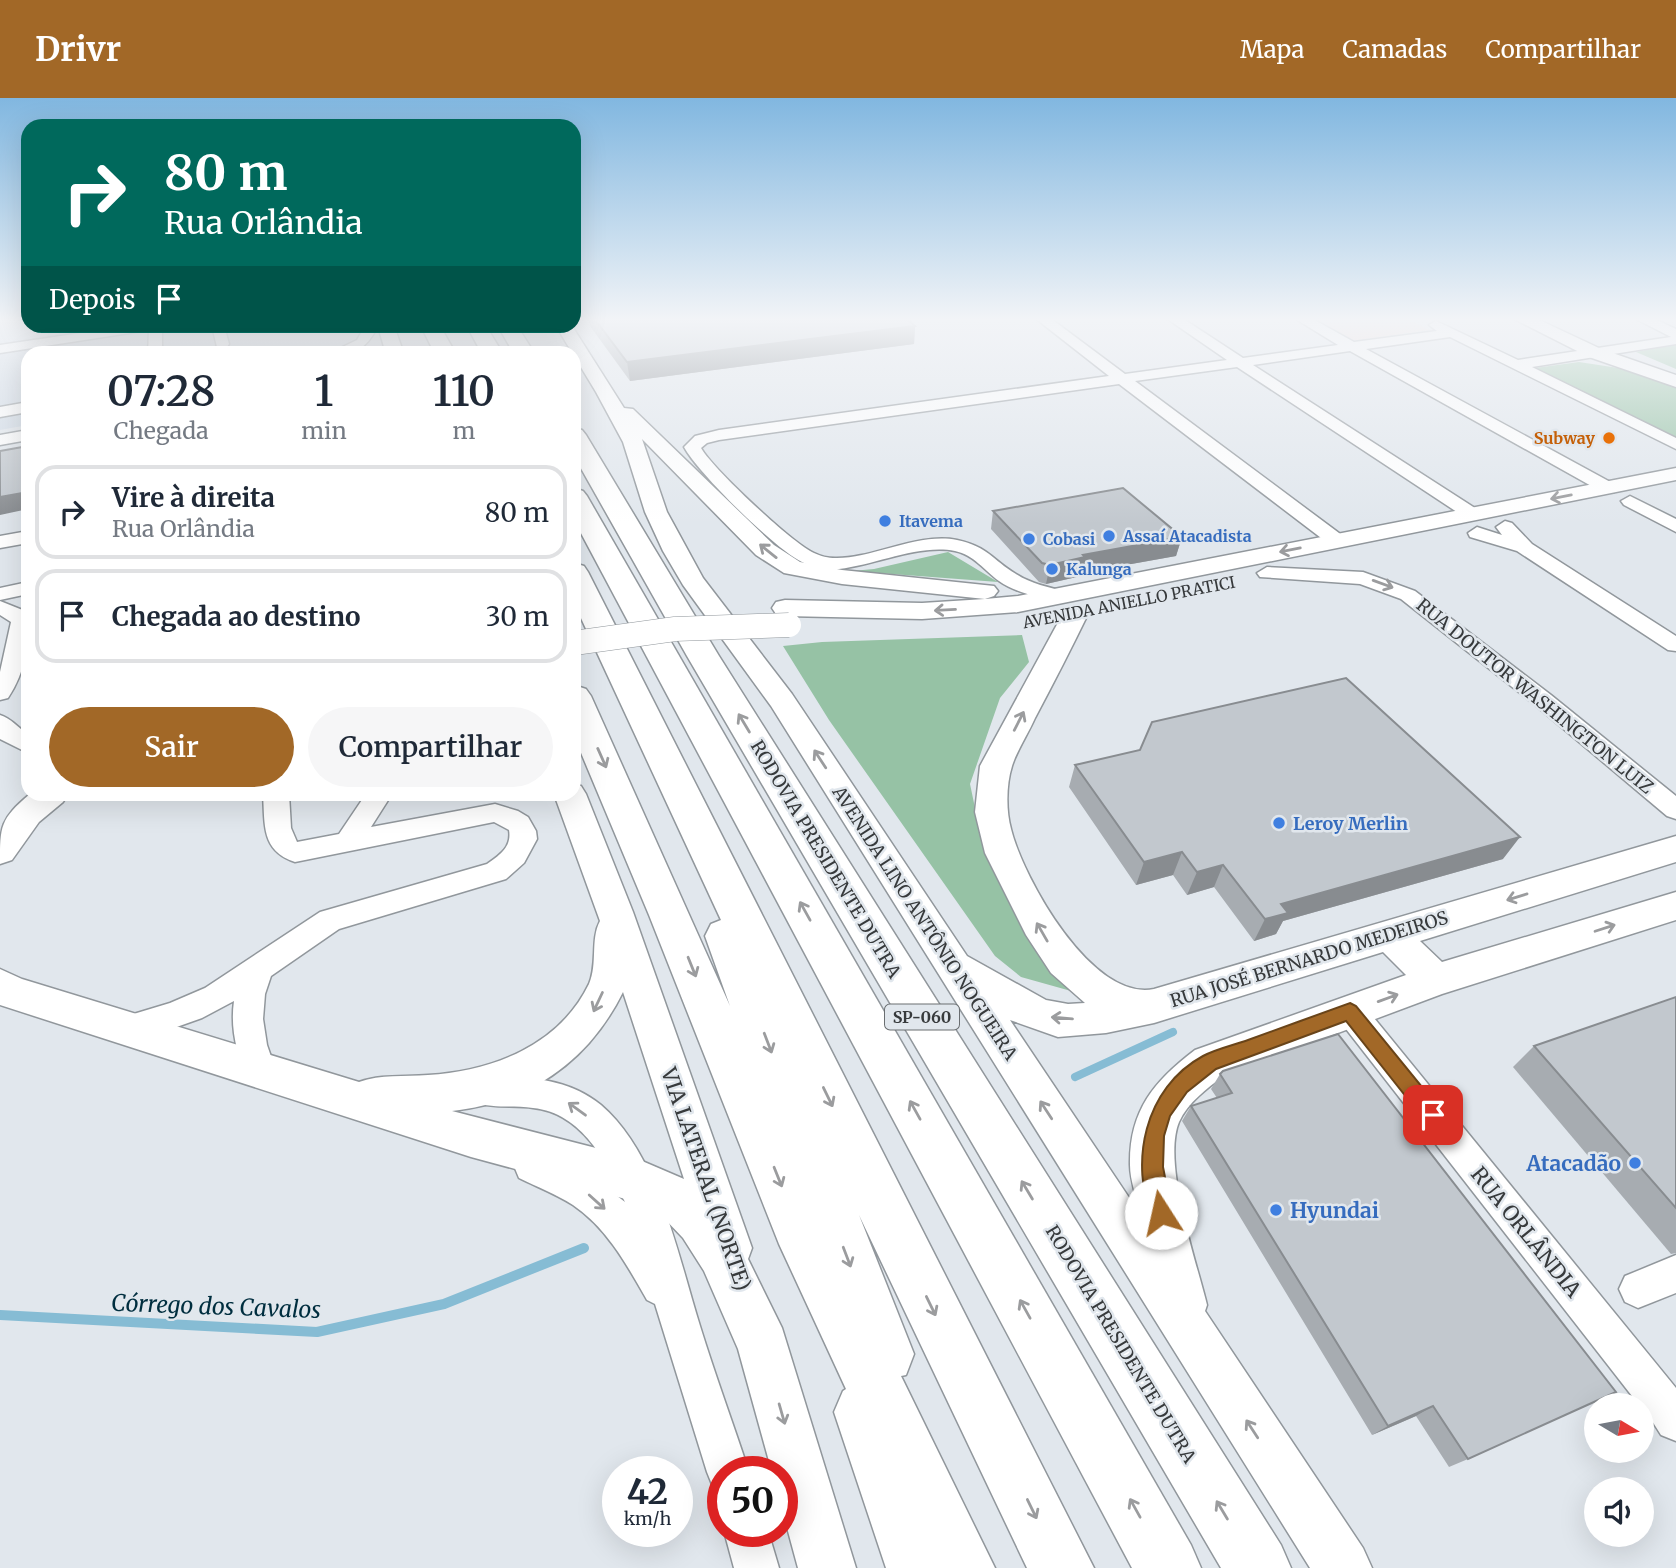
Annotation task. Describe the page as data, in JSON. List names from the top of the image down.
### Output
{
  "streets": {
    "highway": ["RODOVIA PRESIDENTE DUTRA", "SP-060"],
    "main road": [
      "AVENIDA ANIELLO PRATICI",
      "AVENIDA LINO ANTÔNIO NOGUEIRA",
      "RUA JOSÉ BERNARDO MEDEIROS",
      "VIA LATERAL (NORTE)"
    ],
    "street": ["RUA DOUTOR WASHINGTON LUIZ", "RUA ORLÂNDIA"]
  },
  "crossings": [
    ["AVENIDA ANIELLO PRATICI", "RUA DOUTOR WASHINGTON LUIZ"],
    ["AVENIDA LINO ANTÔNIO NOGUEIRA", "RUA JOSÉ BERNARDO MEDEIROS"]
  ],
  "one_way": ["AVENIDA LINO ANTÔNIO NOGUEIRA"],
  "water": ["Córrego dos Cavalos"],
  "places": [
    "Subway",
    "Itavema",
    "Assaí Atacadista",
    "Cobasi",
    "Kalunga",
    "Leroy Merlin",
    "Atacadão",
    "Hyundai"
  ],
  "north": "right",
  "page": {
    "header": "Drivr",
    "nav": ["Mapa", "Camadas", "Compartilhar"],
    "turn": ["80 m", "Rua Orlândia"],
    "then": "Depois",
    "eta": [
      "07:28",
      "Chegada",
      "1",
      "min",
      "110",
      "m"
    ],
    "list": [
      {
        "name": "Vire à direita",
        "note": "Rua Orlândia",
        "value": "80 m"
      },
      {
        "name": "Chegada ao destino",
        "value": "30 m"
      }
    ],
    "buttons": ["Sair", "Compartilhar"],
    "speed": "42 km/h",
    "limit": "50"
  }
}
